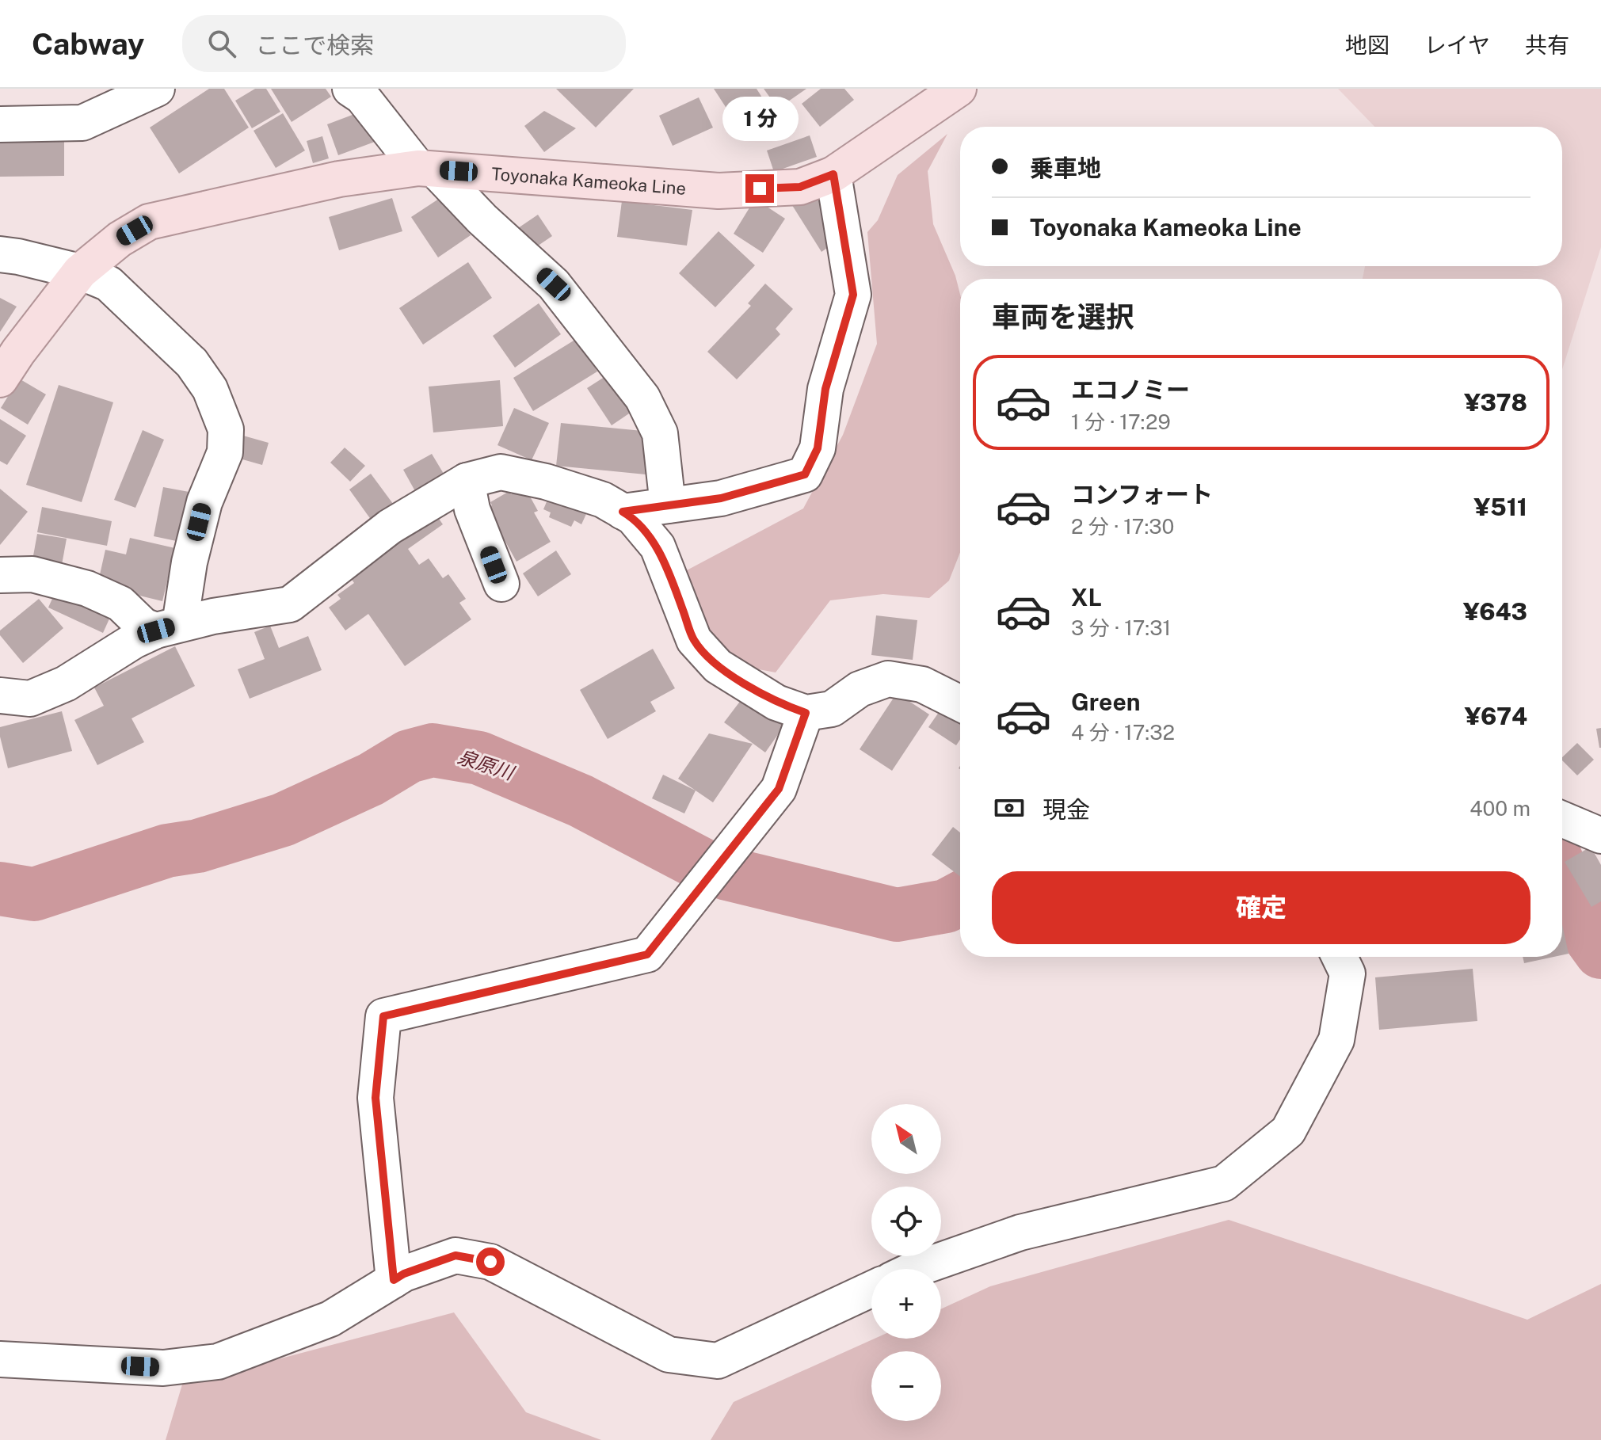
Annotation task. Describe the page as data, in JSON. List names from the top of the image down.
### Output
{
  "streets": {
    "main road": ["Toyonaka Kameoka Line"]
  },
  "water": ["泉原川"],
  "north": "top left",
  "page": {
    "header": "Cabway",
    "search": "ここで検索",
    "nav": ["地図", "レイヤ", "共有"],
    "bubble": "1 分",
    "banner": ["乗車地", "Toyonaka Kameoka Line"],
    "heading": "車両を選択",
    "list": [
      {
        "name": "エコノミー",
        "note": "1 分 · 17:29",
        "value": "¥378"
      },
      {
        "name": "コンフォート",
        "note": "2 分 · 17:30",
        "value": "¥511"
      },
      {
        "name": "XL",
        "note": "3 分 · 17:31",
        "value": "¥643"
      },
      {
        "name": "Green",
        "note": "4 分 · 17:32",
        "value": "¥674"
      }
    ],
    "pay": ["現金", "400 m"],
    "buttons": "確定",
    "map_buttons": ["+", "−"]
  }
}
